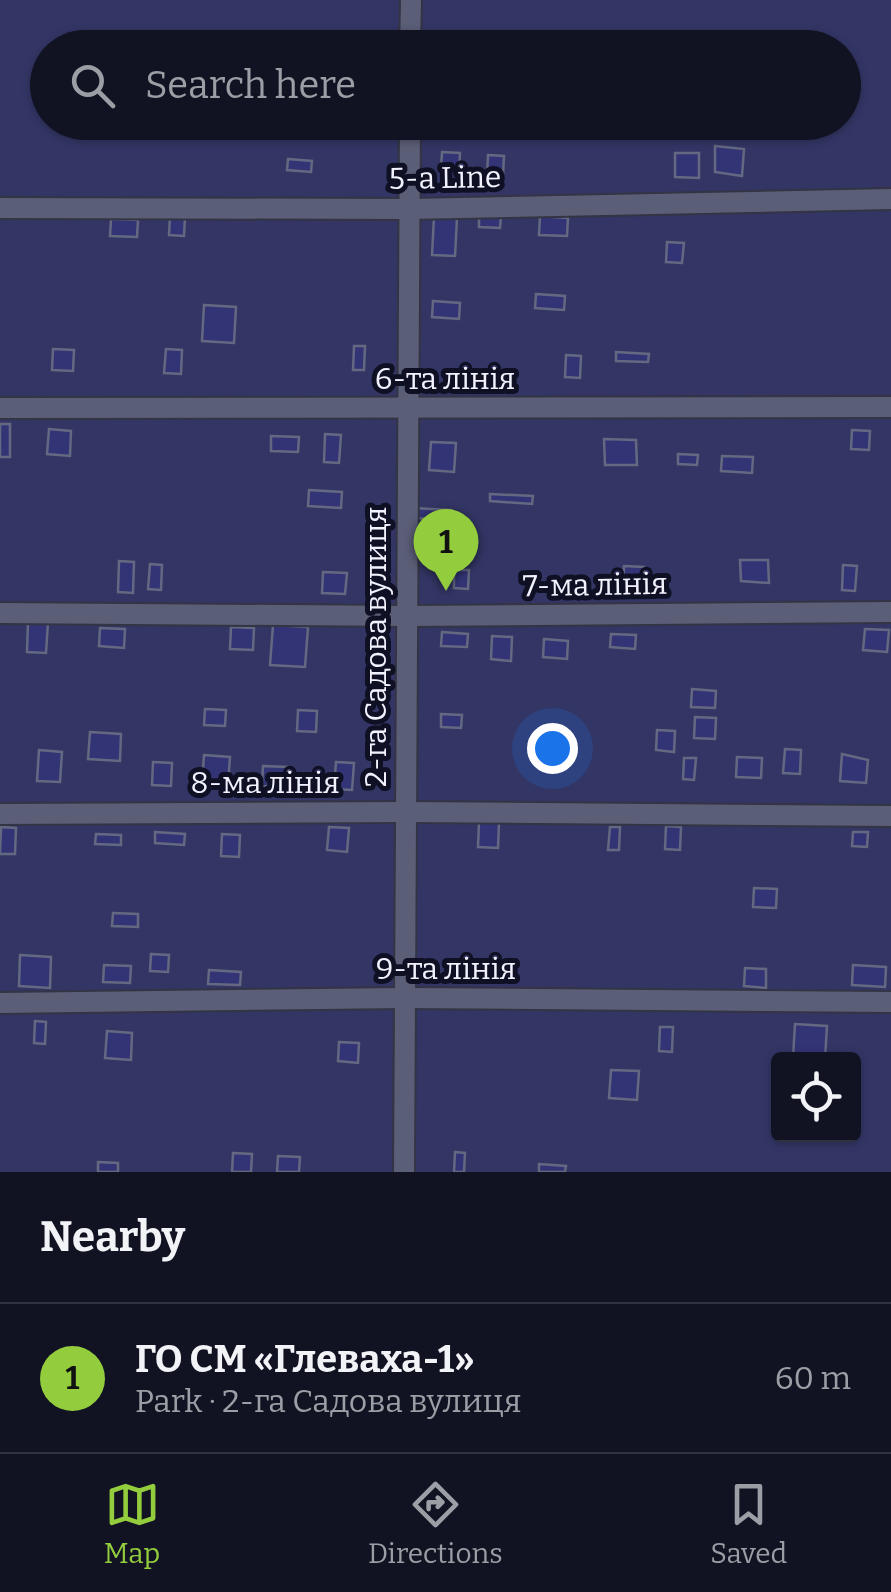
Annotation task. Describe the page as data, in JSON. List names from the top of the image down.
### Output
{
  "streets": {
    "street": [
      "5-a Line",
      "6-та лінія",
      "7-ма лінія",
      "2-га Садова вулиця",
      "8-ма лінія",
      "9-та лінія"
    ]
  },
  "crossings": [
    ["5-a Line", "2-га Садова вулиця"],
    ["6-та лінія", "2-га Садова вулиця"],
    ["7-ма лінія", "2-га Садова вулиця"],
    ["2-га Садова вулиця", "8-ма лінія"],
    ["2-га Садова вулиця", "9-та лінія"]
  ],
  "page": {
    "search": "Search here",
    "pins": "1",
    "heading": "Nearby",
    "list": [
      {
        "mark": "1",
        "name": "ГО СМ «Глеваха-1»",
        "note": "Park · 2-га Садова вулиця",
        "value": "60 m"
      }
    ],
    "nav": ["Map", "Directions", "Saved"]
  }
}
